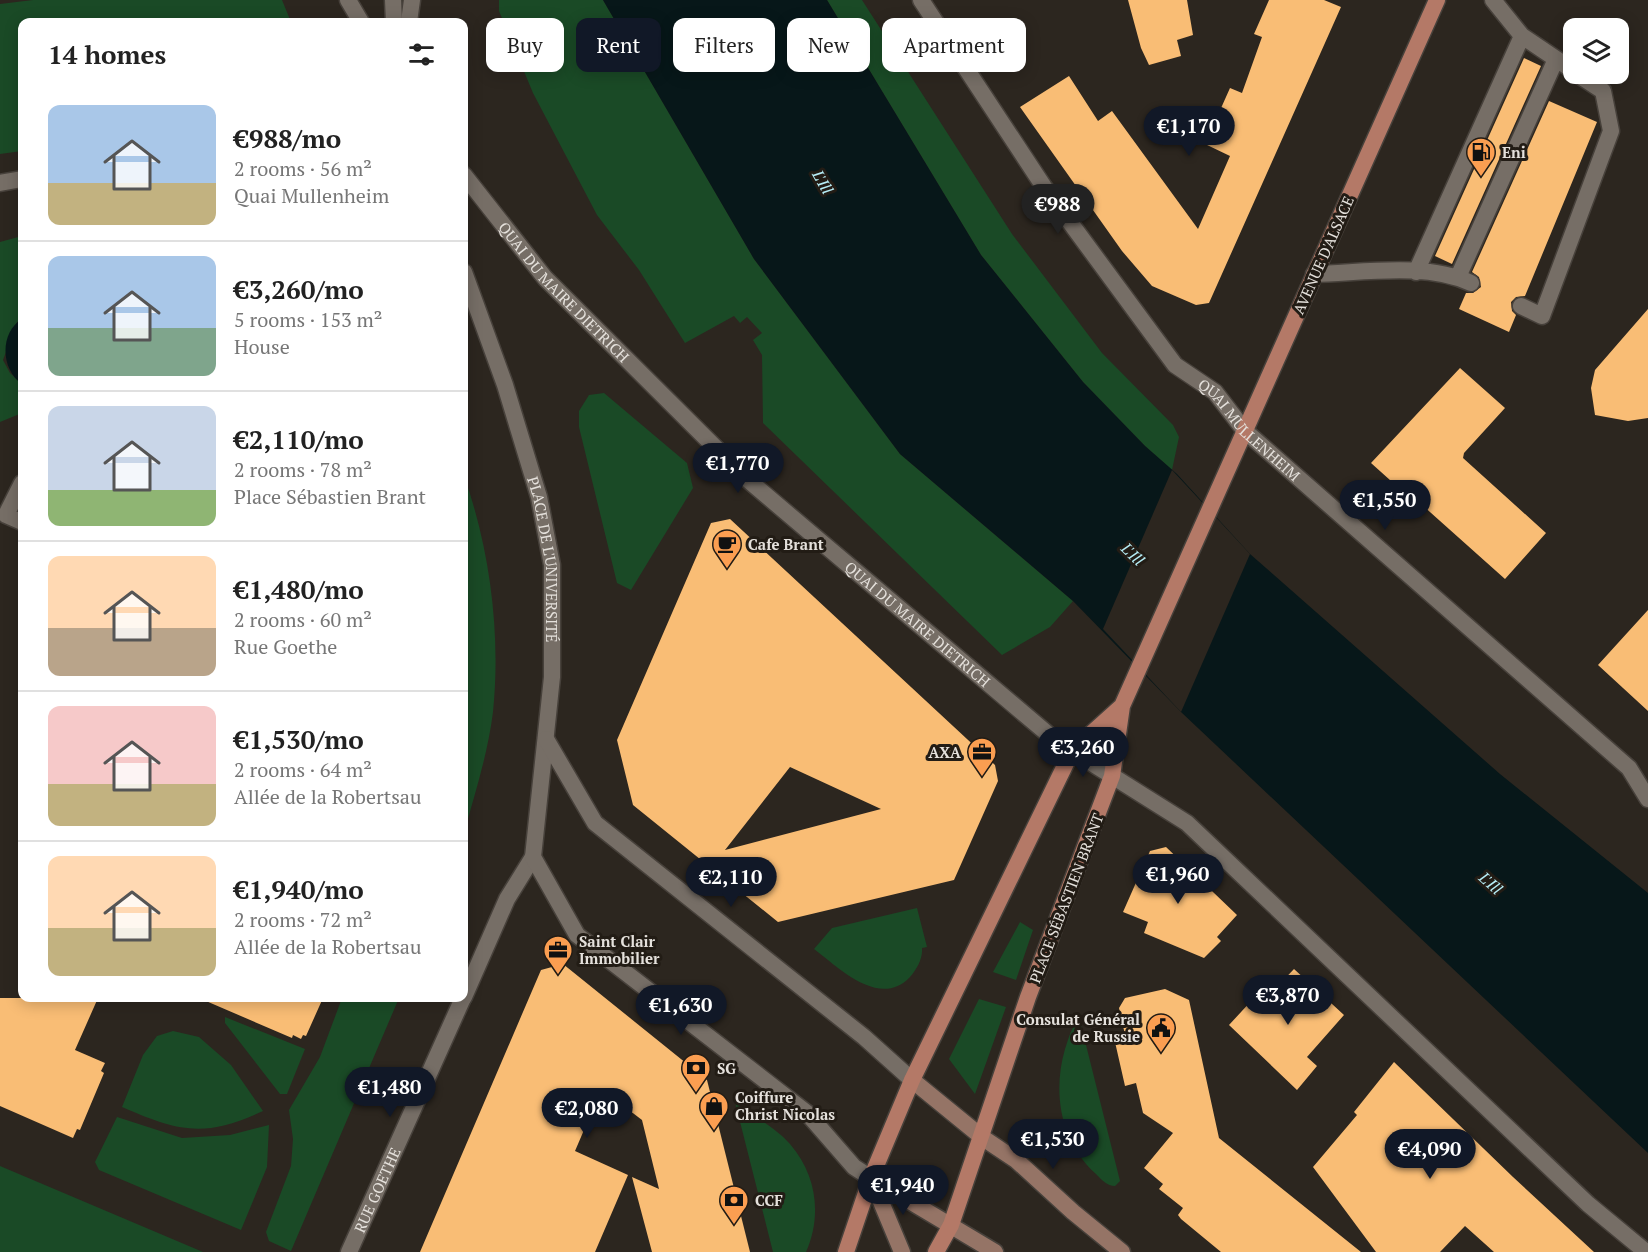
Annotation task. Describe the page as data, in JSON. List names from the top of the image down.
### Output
{
  "streets": {
    "main road": ["AVENUE D'ALSACE", "PLACE SÉBASTIEN BRANT"],
    "street": [
      "QUAI DU MAIRE DIETRICH",
      "QUAI MULLENHEIM",
      "PLACE DE L'UNIVERSITÉ",
      "RUE GOETHE"
    ]
  },
  "crossings": [
    ["AVENUE D'ALSACE", "QUAI MULLENHEIM"],
    ["AVENUE D'ALSACE", "PLACE SÉBASTIEN BRANT"],
    ["QUAI DU MAIRE DIETRICH", "PLACE SÉBASTIEN BRANT"],
    ["PLACE DE L'UNIVERSITÉ", "RUE GOETHE"]
  ],
  "water": ["L'Ill"],
  "places": {
    "fuel station": ["Eni"],
    "cafe": ["Cafe Brant"],
    "office": ["AXA", "Saint Clair Immobilier"],
    "public building": ["Consulat Général de Russie"],
    "bank": ["SG", "CCF"],
    "shop": ["Coiffure Christ Nicolas"]
  },
  "page": {
    "chip": [
      "Buy",
      "Rent",
      "Filters",
      "New",
      "Apartment"
    ],
    "heading": "14 homes",
    "list": [
      {
        "name": "€988/mo",
        "note": "2 rooms · 56 m² · Quai Mullenheim"
      },
      {
        "name": "€3,260/mo",
        "note": "5 rooms · 153 m² · House"
      },
      {
        "name": "€2,110/mo",
        "note": "2 rooms · 78 m² · Place Sébastien Brant"
      },
      {
        "name": "€1,480/mo",
        "note": "2 rooms · 60 m² · Rue Goethe"
      },
      {
        "name": "€1,530/mo",
        "note": "2 rooms · 64 m² · Allée de la Robertsau"
      },
      {
        "name": "€1,940/mo",
        "note": "2 rooms · 72 m² · Allée de la Robertsau"
      }
    ],
    "price": [
      "€1,170",
      "€988",
      "€1,770",
      "€1,550",
      "€3,260",
      "€1,960",
      "€2,110",
      "€3,870",
      "€1,630",
      "€1,480",
      "€2,080",
      "€1,530",
      "€4,090",
      "€1,940"
    ]
  }
}
